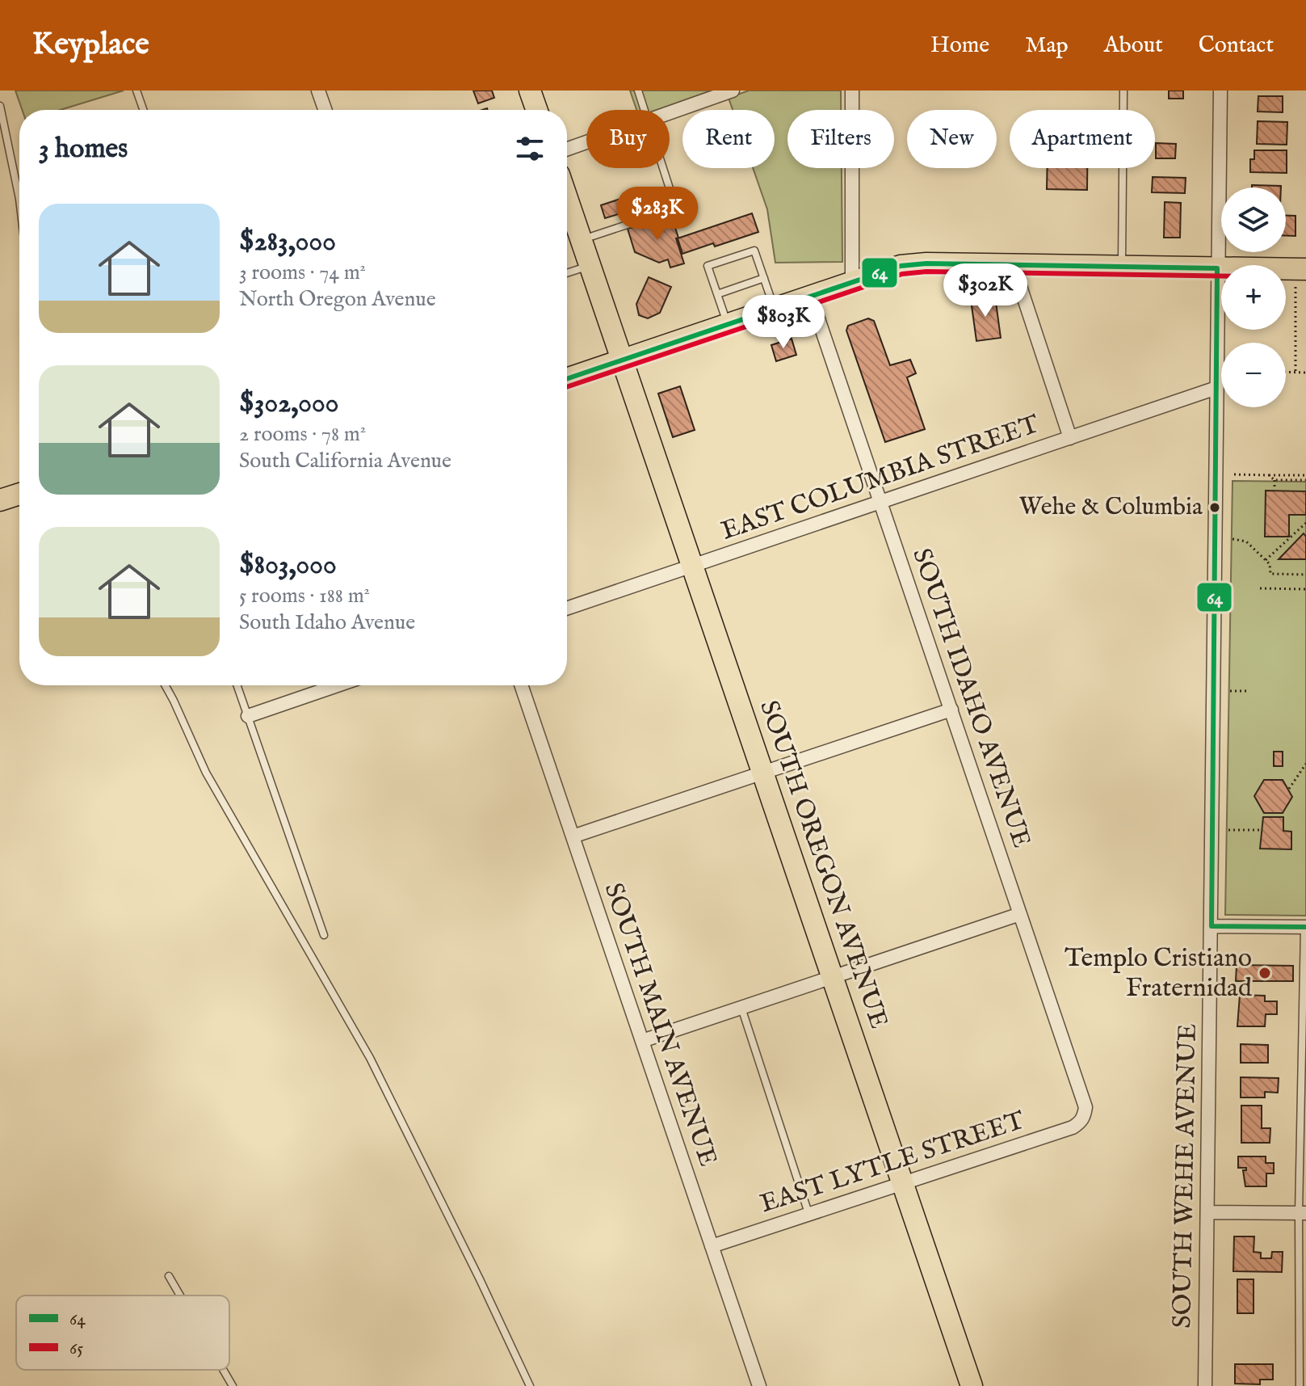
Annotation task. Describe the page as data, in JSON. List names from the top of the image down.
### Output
{
  "streets": {
    "main road": ["SOUTH OREGON AVENUE"],
    "street": [
      "EAST COLUMBIA STREET",
      "SOUTH IDAHO AVENUE",
      "SOUTH MAIN AVENUE",
      "EAST LYTLE STREET",
      "SOUTH WEHE AVENUE"
    ]
  },
  "crossings": [
    ["EAST COLUMBIA STREET", "SOUTH IDAHO AVENUE"],
    ["EAST COLUMBIA STREET", "SOUTH OREGON AVENUE"],
    ["EAST COLUMBIA STREET", "SOUTH WEHE AVENUE"],
    ["SOUTH IDAHO AVENUE", "EAST LYTLE STREET"],
    ["SOUTH OREGON AVENUE", "EAST LYTLE STREET"],
    ["SOUTH MAIN AVENUE", "EAST LYTLE STREET"]
  ],
  "places": ["Wehe & Columbia", "Templo Cristiano Fraternidad"],
  "lines": ["transit line 64", "transit line 65"],
  "legend": ["64", "65"],
  "page": {
    "header": "Keyplace",
    "nav": [
      "Home",
      "Map",
      "About",
      "Contact"
    ],
    "chip": [
      "Buy",
      "Rent",
      "Filters",
      "New",
      "Apartment"
    ],
    "heading": "3 homes",
    "price": ["$283K", "$302K", "$803K"],
    "map_buttons": ["+", "−"],
    "list": [
      {
        "name": "$283,000",
        "note": "3 rooms · 74 m² · North Oregon Avenue"
      },
      {
        "name": "$302,000",
        "note": "2 rooms · 78 m² · South California Avenue"
      },
      {
        "name": "$803,000",
        "note": "5 rooms · 188 m² · South Idaho Avenue"
      }
    ]
  }
}
